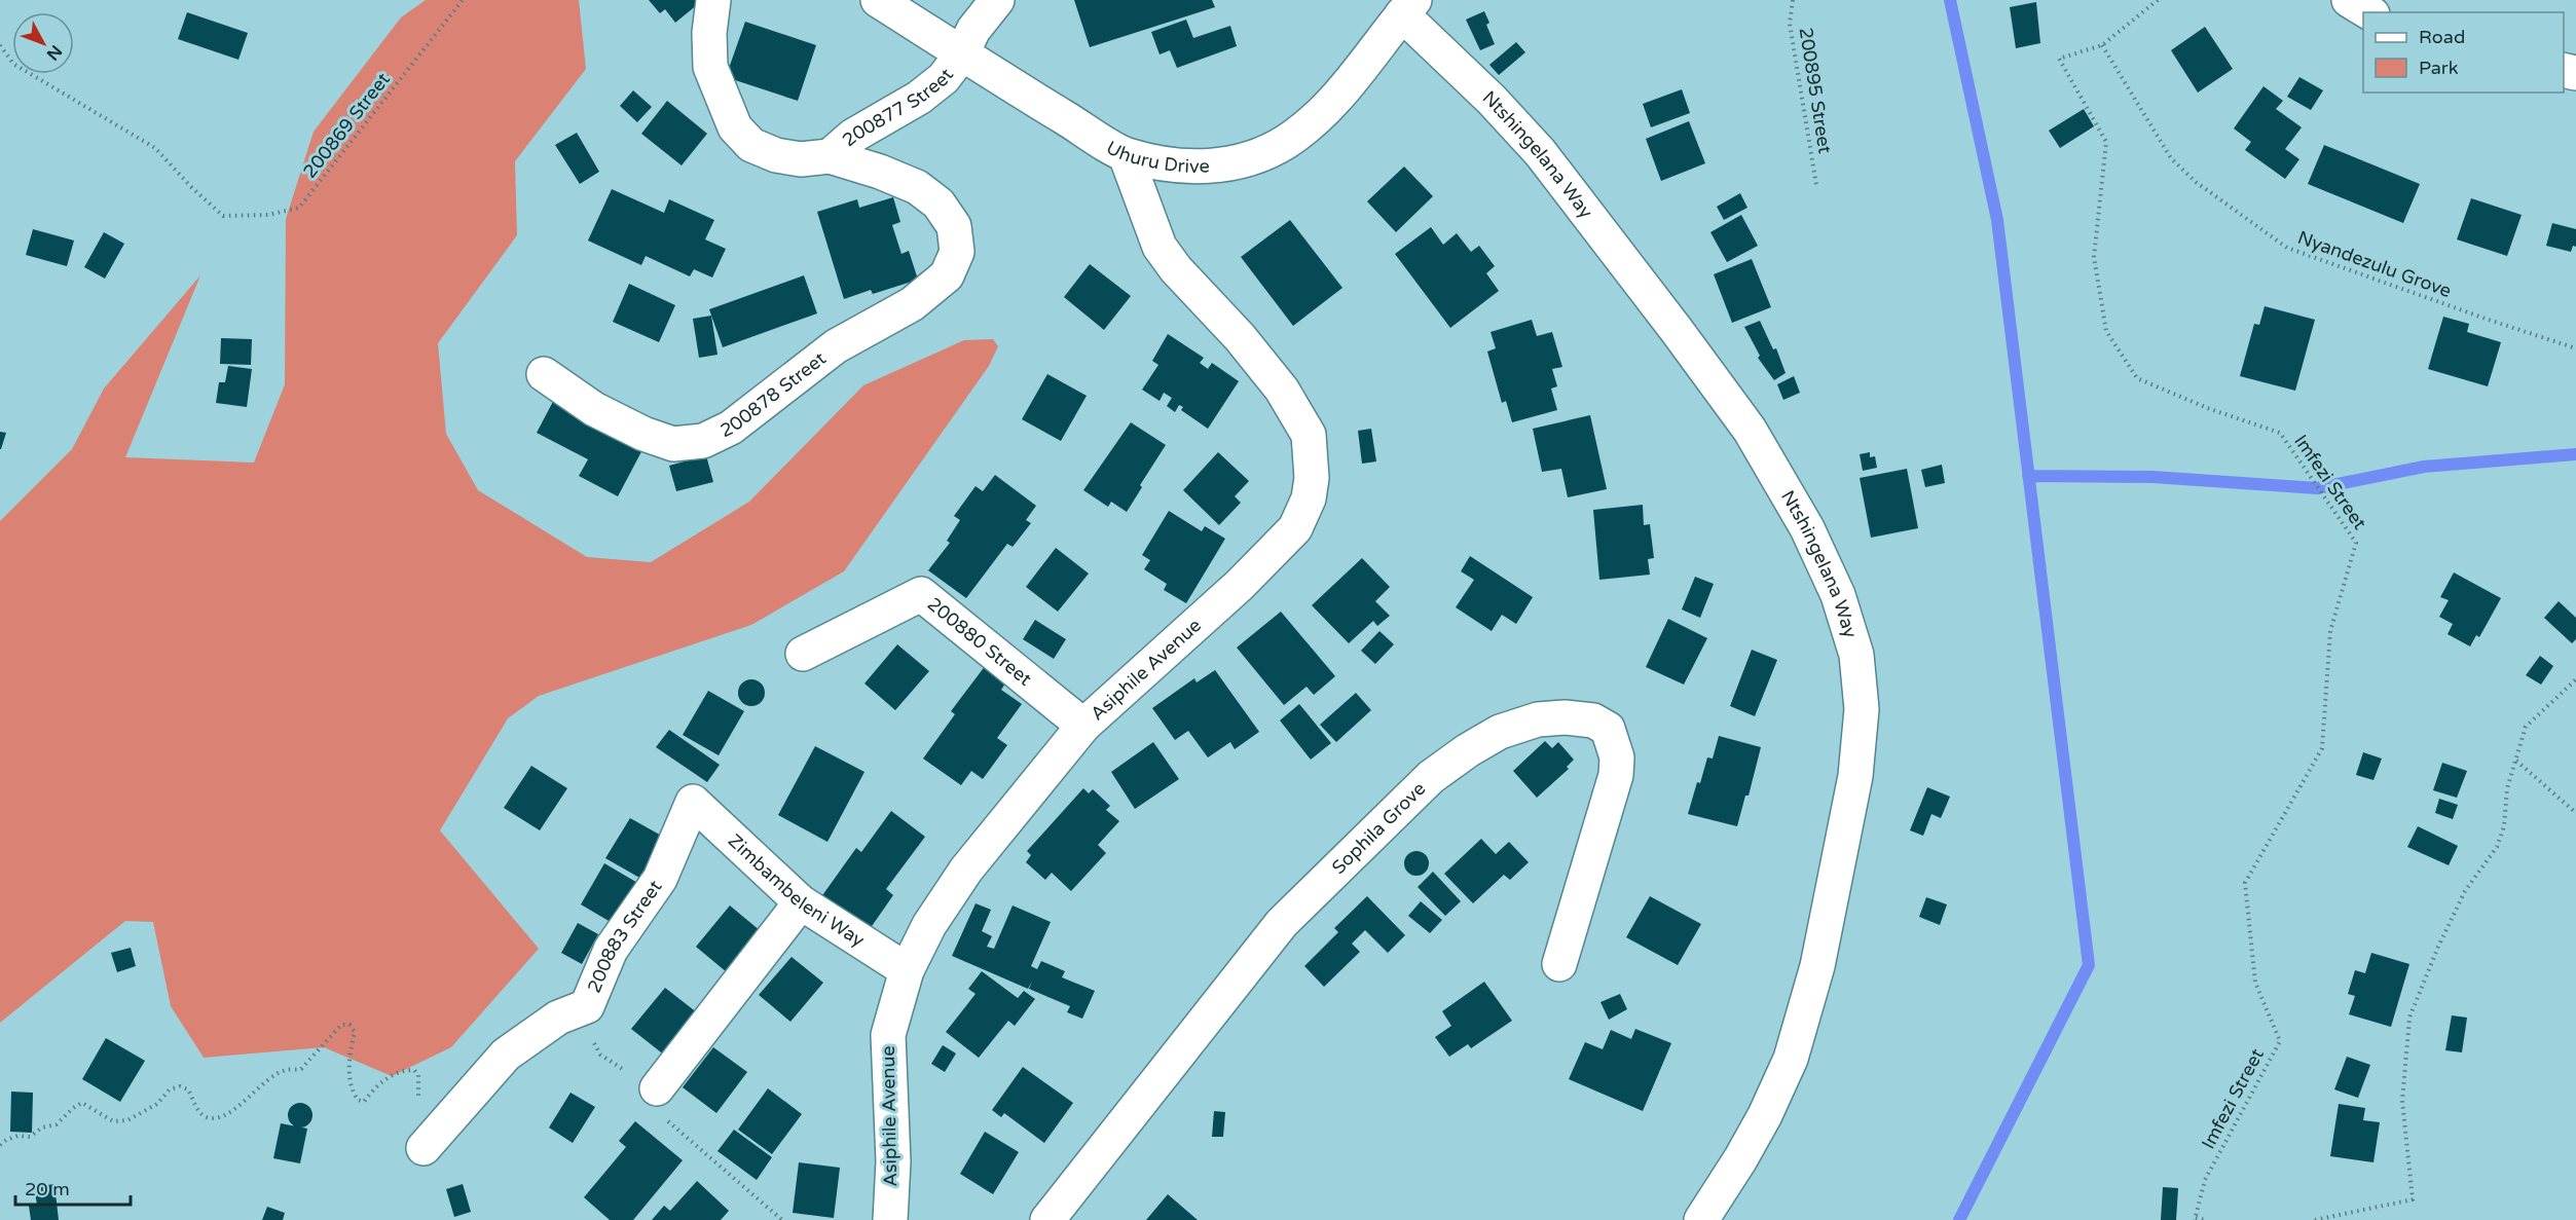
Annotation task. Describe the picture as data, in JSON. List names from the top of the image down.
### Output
{
  "streets": {
    "street": [
      "200877 Street",
      "Uhuru Drive",
      "Ntshingelana Way",
      "200878 Street",
      "200880 Street",
      "Asiphile Avenue",
      "Sophila Grove",
      "Zimbambeleni Way",
      "200883 Street"
    ],
    "path": [
      "200895 Street",
      "200869 Street",
      "Nyandezulu Grove",
      "Imfezi Street"
    ]
  },
  "crossings": [
    ["200877 Street", "Uhuru Drive"],
    ["200877 Street", "200878 Street"],
    ["Uhuru Drive", "Ntshingelana Way"],
    ["Uhuru Drive", "Asiphile Avenue"],
    ["Nyandezulu Grove", "Imfezi Street"],
    ["200880 Street", "Asiphile Avenue"],
    ["Asiphile Avenue", "Zimbambeleni Way"],
    ["Zimbambeleni Way", "200883 Street"]
  ],
  "legend": ["Road", "Park"],
  "scale_bar": "20 m",
  "north": "bottom right"
}
